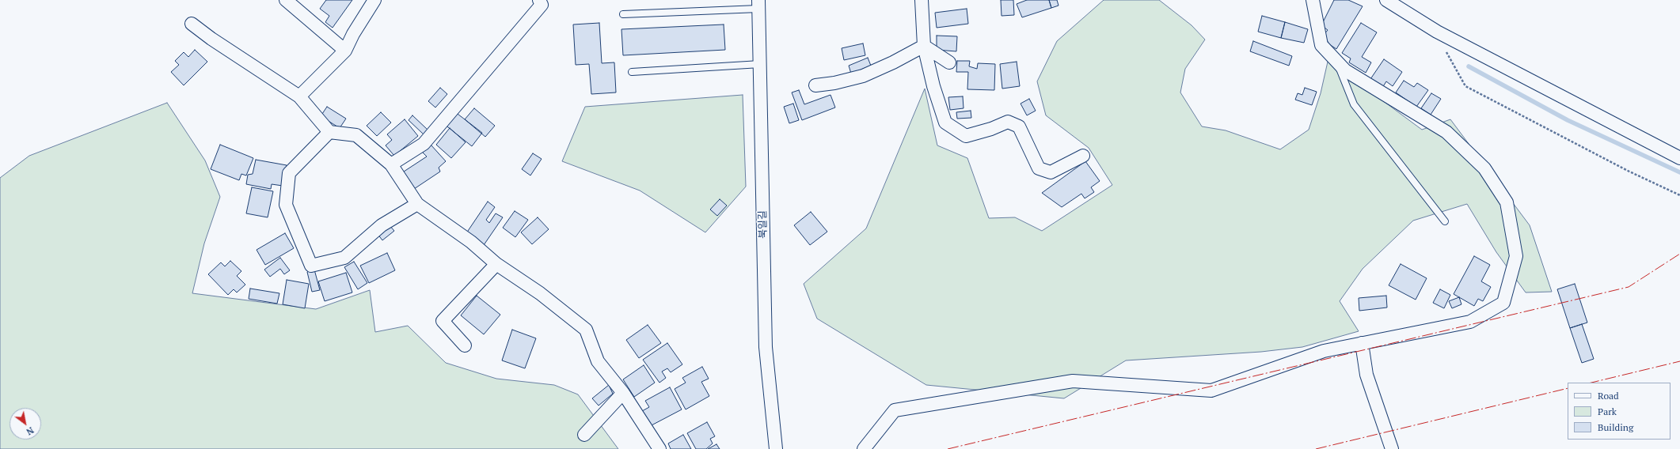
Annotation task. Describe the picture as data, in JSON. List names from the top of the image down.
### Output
{
  "streets": {
    "street": ["북일길"]
  },
  "legend": ["Road", "Park", "Building"],
  "north": "bottom right"
}
